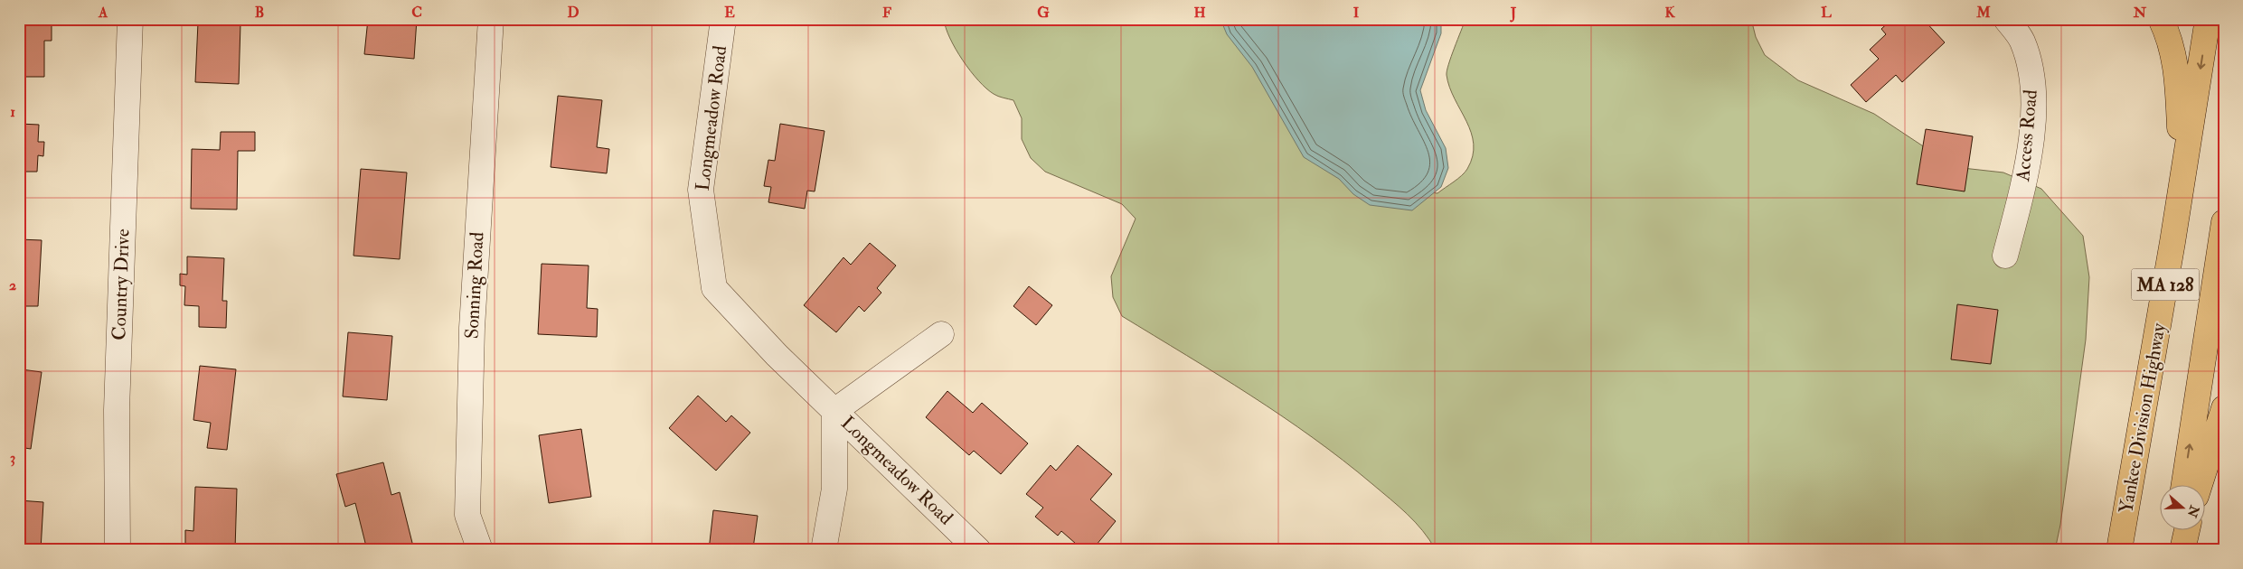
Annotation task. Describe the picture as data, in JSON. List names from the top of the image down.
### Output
{
  "streets": {
    "highway": ["MA 128", "Yankee Division Highway"],
    "street": [
      "Longmeadow Road",
      "Access Road",
      "Country Drive",
      "Sonning Road"
    ]
  },
  "north": "right",
  "grid": {
    "columns": [
      "A",
      "B",
      "C",
      "D",
      "E",
      "F",
      "G",
      "H",
      "I",
      "J",
      "K",
      "L",
      "M",
      "N"
    ],
    "rows": ["1", "2", "3"]
  }
}
